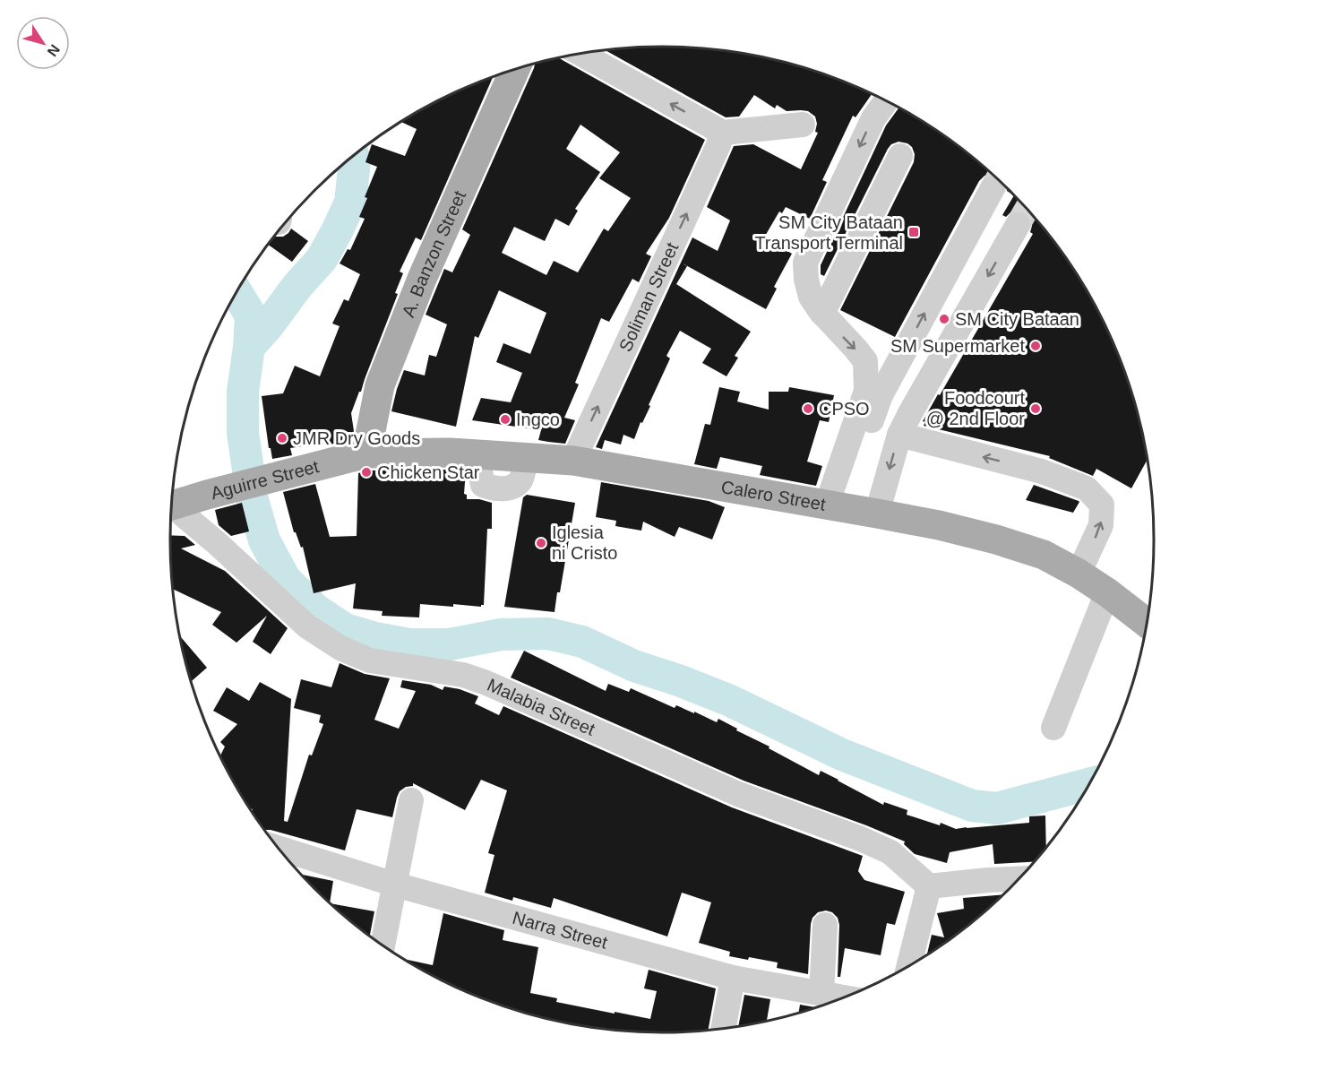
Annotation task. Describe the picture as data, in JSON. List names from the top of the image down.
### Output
{
  "streets": {
    "main road": ["A. Banzon Street", "Aguirre Street", "Calero Street"],
    "street": ["Soliman Street", "Malabia Street", "Narra Street"]
  },
  "crossings": [
    ["A. Banzon Street", "Aguirre Street"],
    ["A. Banzon Street", "Calero Street"],
    ["Soliman Street", "Calero Street"],
    ["Aguirre Street", "Calero Street"]
  ],
  "places": {
    "transit": ["SM City Bataan Transport Terminal"],
    "other": [
      "SM City Bataan",
      "SM Supermarket",
      "CPSO",
      "Foodcourt @ 2nd Floor",
      "Ingco",
      "JMR Dry Goods",
      "Chicken Star",
      "Iglesia ni Cristo"
    ]
  },
  "north": "bottom right"
}
